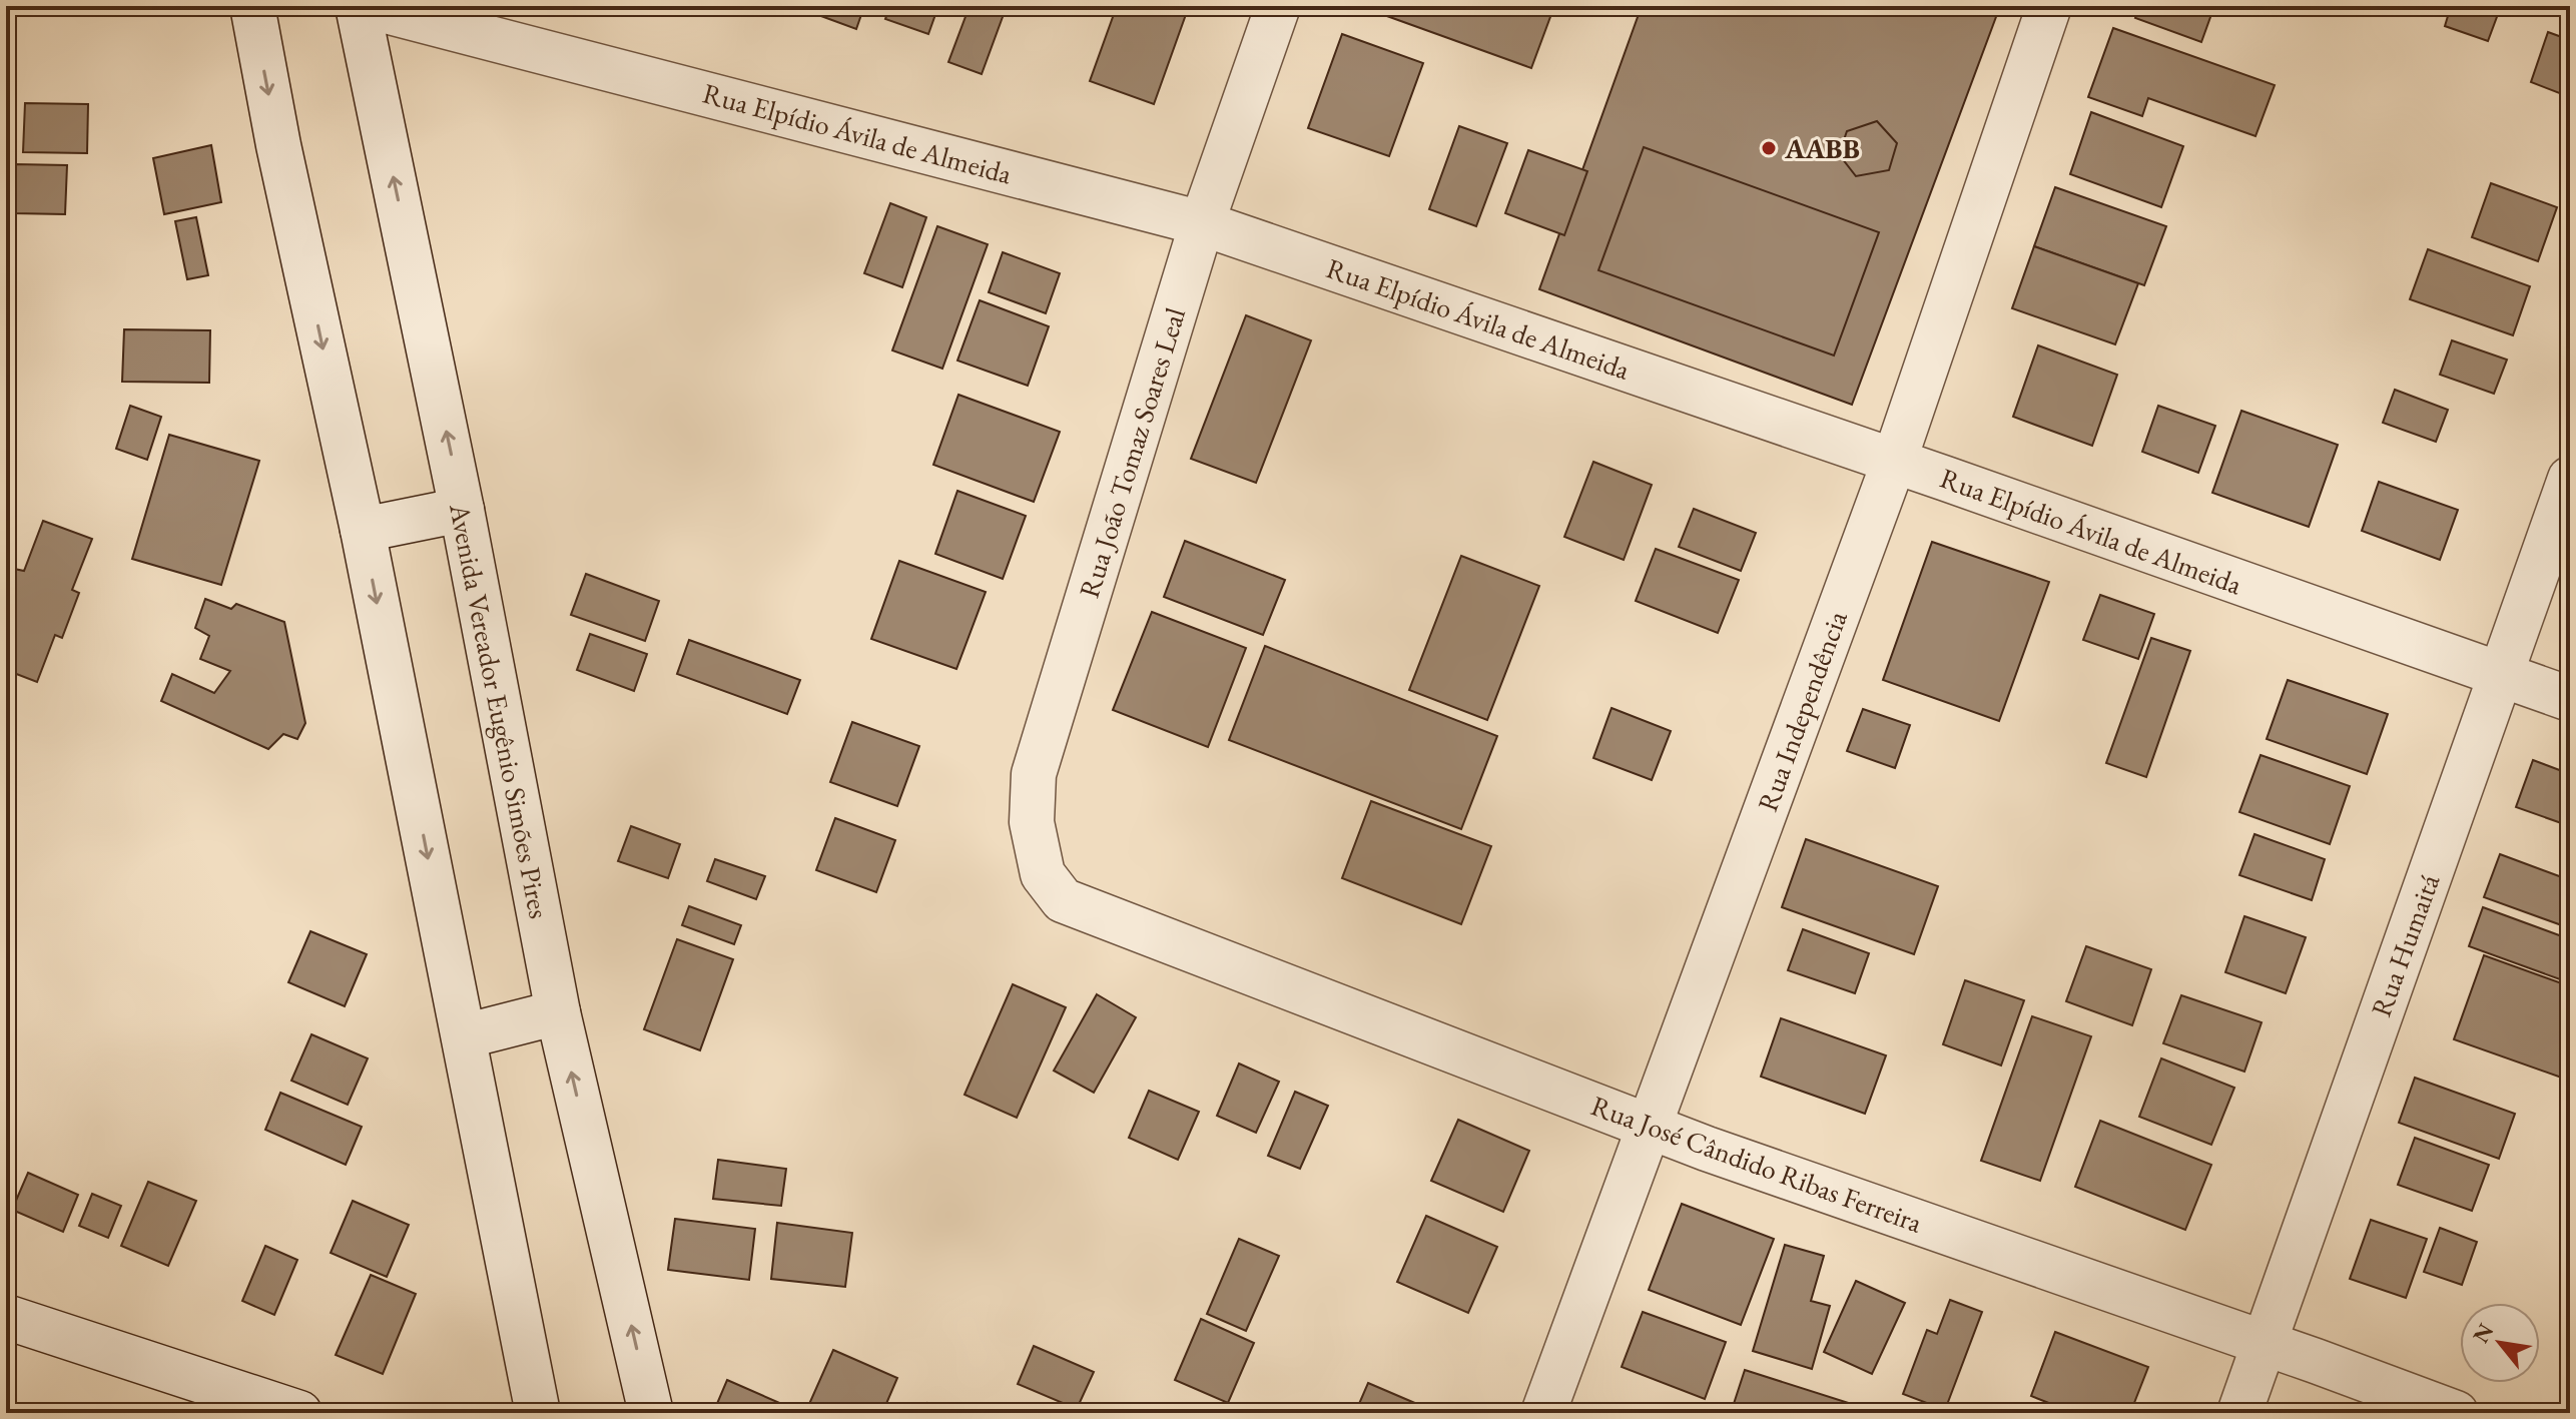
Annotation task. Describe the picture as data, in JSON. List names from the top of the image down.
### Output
{
  "streets": {
    "street": [
      "Rua Elpídio Ávila de Almeida",
      "Rua João Tomaz Soares Leal",
      "Avenida Vereador Eugênio Simões Pires",
      "Rua Independência",
      "Rua Humaitá",
      "Rua José Cândido Ribas Ferreira"
    ]
  },
  "crossings": [
    ["Rua Elpídio Ávila de Almeida", "Rua João Tomaz Soares Leal"],
    ["Rua Elpídio Ávila de Almeida", "Rua Independência"],
    ["Rua Elpídio Ávila de Almeida", "Rua Humaitá"],
    ["Rua João Tomaz Soares Leal", "Rua José Cândido Ribas Ferreira"],
    ["Rua Independência", "Rua José Cândido Ribas Ferreira"],
    ["Rua Humaitá", "Rua José Cândido Ribas Ferreira"]
  ],
  "places": ["AABB"],
  "north": "top left"
}
